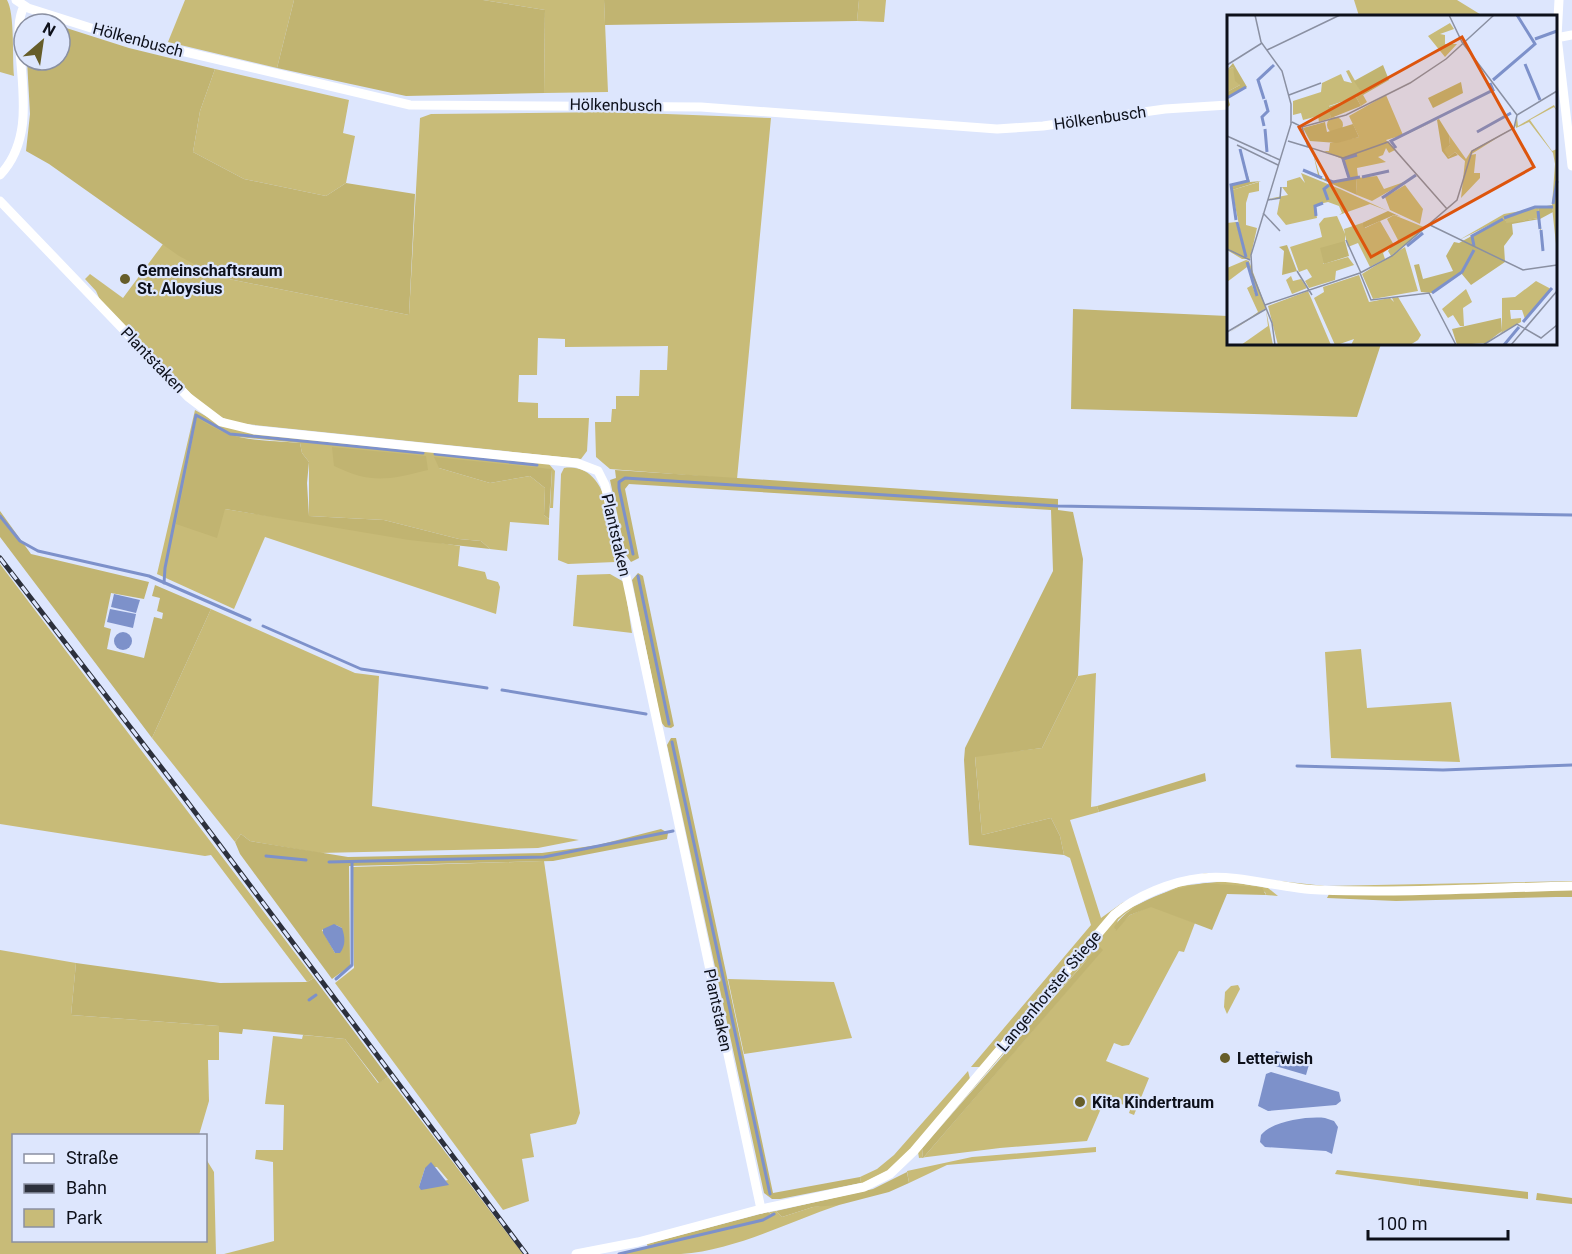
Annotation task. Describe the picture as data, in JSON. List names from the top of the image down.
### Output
{
  "streets": {
    "street": ["Hölkenbusch", "Plantstaken", "Langenhorster Stiege"]
  },
  "crossings": [
    ["Plantstaken", "Langenhorster Stiege"]
  ],
  "places": ["Gemeinschaftsraum St. Aloysius", "Letterwish", "Kita Kindertraum"],
  "legend": ["Straße", "Bahn", "Park"],
  "scale_bar": "100 m",
  "north": "top right"
}
